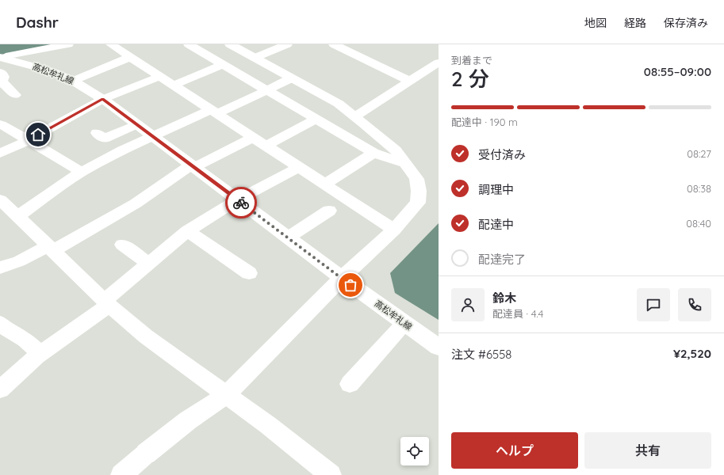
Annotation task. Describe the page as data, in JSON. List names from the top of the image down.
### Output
{
  "streets": {
    "street": ["高松牟礼線"]
  },
  "page": {
    "header": "Dashr",
    "nav": ["地図", "経路", "保存済み"],
    "heading": ["2 分", "到着まで", "08:55–09:00"],
    "panel": [
      "鈴木",
      "配達員 · 4.4",
      "注文 #6558",
      "¥2,520"
    ],
    "bar": "配達中 · 190 m",
    "list": [
      ["受付済み", "08:27"],
      ["調理中", "08:38"],
      ["配達中", "08:40"],
      "配達完了"
    ],
    "buttons": ["ヘルプ", "共有"]
  }
}
